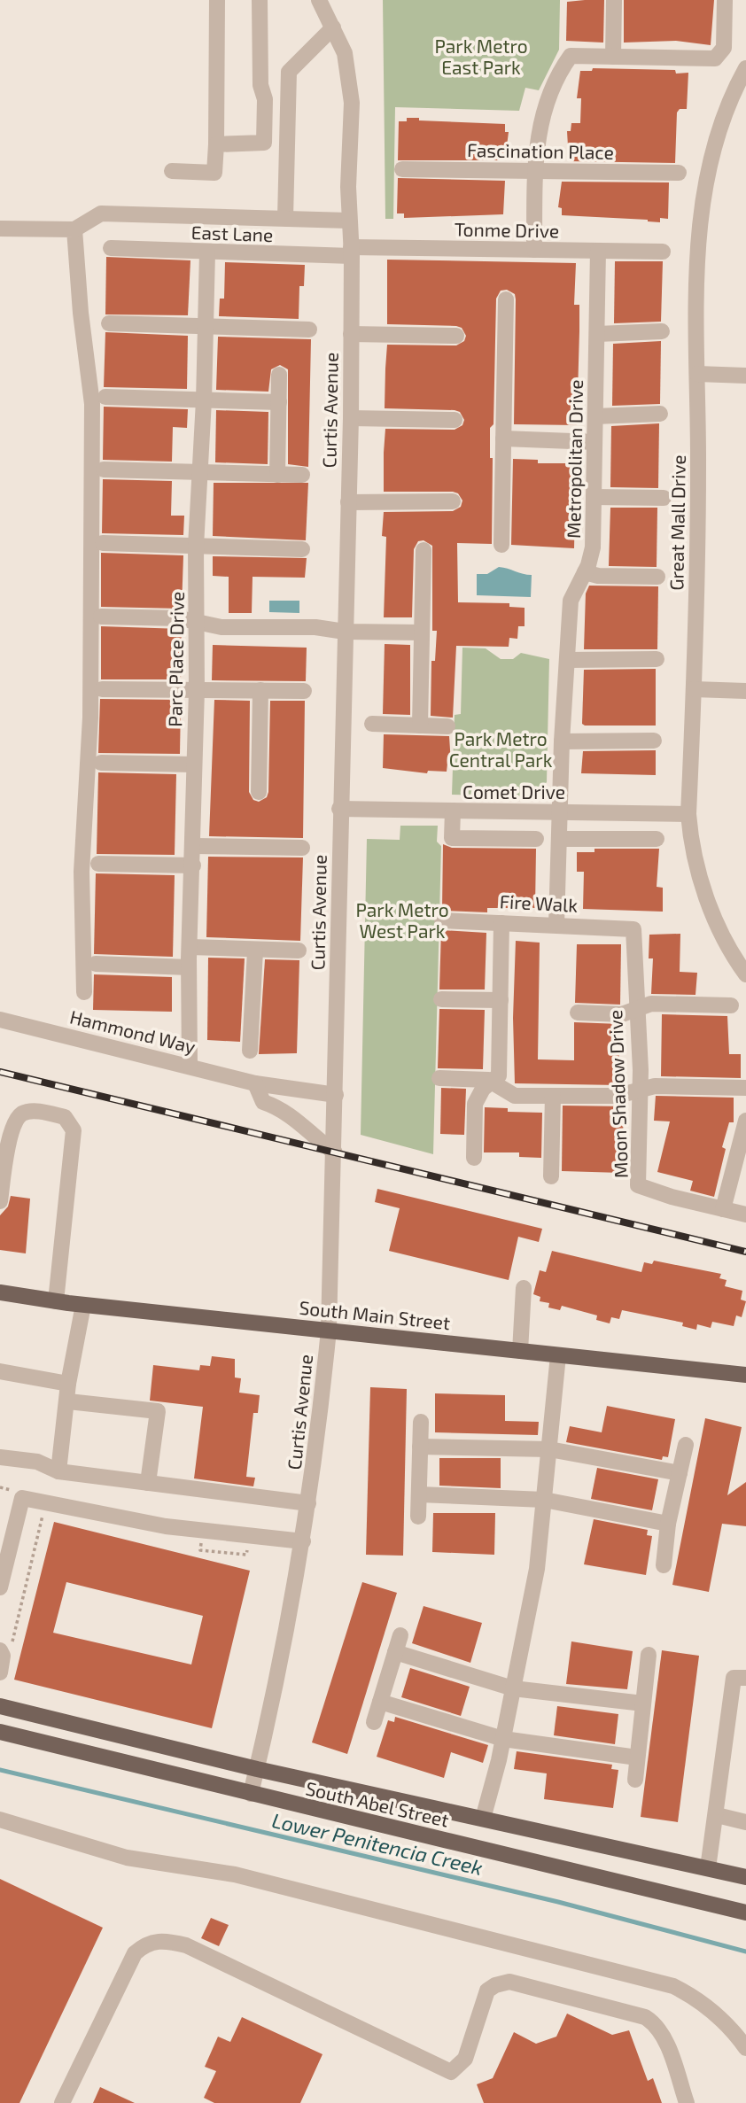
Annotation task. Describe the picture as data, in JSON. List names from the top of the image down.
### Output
{
  "streets": {
    "main road": ["South Main Street", "South Abel Street"],
    "street": [
      "Fascination Place",
      "Tonme Drive",
      "East Lane",
      "Curtis Avenue",
      "Metropolitan Drive",
      "Great Mall Drive",
      "Parc Place Drive",
      "Comet Drive",
      "Fire Walk",
      "Hammond Way",
      "Moon Shadow Drive"
    ]
  },
  "crossings": [
    ["Tonme Drive", "East Lane"],
    ["Tonme Drive", "Curtis Avenue"],
    ["Tonme Drive", "Metropolitan Drive"],
    ["East Lane", "Curtis Avenue"],
    ["East Lane", "Parc Place Drive"],
    ["Curtis Avenue", "Comet Drive"],
    ["Curtis Avenue", "Hammond Way"],
    ["Curtis Avenue", "South Main Street"],
    ["Curtis Avenue", "South Abel Street"],
    ["Metropolitan Drive", "Comet Drive"],
    ["Metropolitan Drive", "Fire Walk"],
    ["Great Mall Drive", "Comet Drive"],
    ["Parc Place Drive", "Hammond Way"],
    ["Fire Walk", "Moon Shadow Drive"]
  ],
  "water": ["Lower Penitencia Creek"],
  "parks": ["Park Metro East Park", "Park Metro Central Park", "Park Metro West Park"]
}
